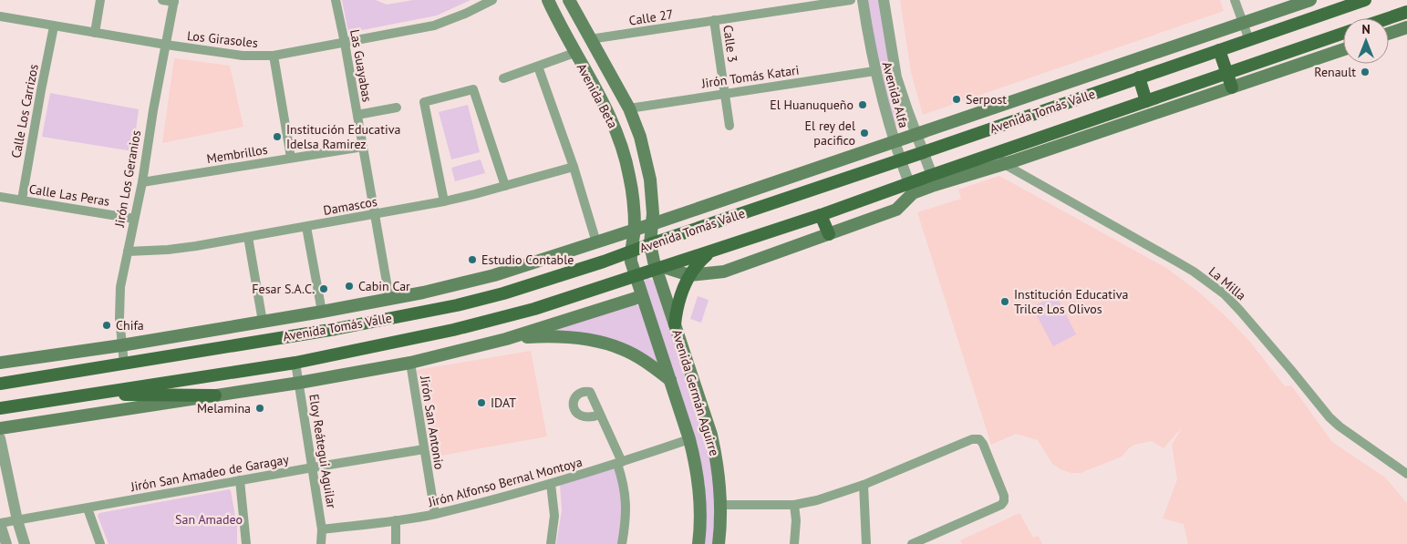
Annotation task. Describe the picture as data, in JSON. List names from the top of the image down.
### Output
{
  "streets": {
    "main road": ["Avenida Beta", "Avenida Tomás Valle", "Avenida Germán Aguirre"],
    "street": [
      "Calle 27",
      "Los Girasoles",
      "Calle 3",
      "Las Guayabas",
      "Jirón Tomás Katari",
      "Avenida Alfa",
      "Calle Los Carrizos",
      "Membrillos",
      "Jirón Los Geranios",
      "Calle Las Peras",
      "Damascos",
      "La Milla",
      "Jirón San Antonio",
      "Eloy Reátegui Aguilar",
      "Jirón San Amadeo de Garagay",
      "Jirón Alfonso Bernal Montoya"
    ]
  },
  "crossings": [
    ["Calle 27", "Calle 3"],
    ["Calle 27", "Avenida Beta"],
    ["Los Girasoles", "Las Guayabas"],
    ["Los Girasoles", "Calle Los Carrizos"],
    ["Los Girasoles", "Jirón Los Geranios"],
    ["Calle 3", "Jirón Tomás Katari"],
    ["Las Guayabas", "Avenida Tomás Valle"],
    ["Las Guayabas", "Membrillos"],
    ["Las Guayabas", "Damascos"],
    ["Jirón Tomás Katari", "Avenida Alfa"],
    ["Jirón Tomás Katari", "Avenida Beta"],
    ["Avenida Alfa", "Avenida Tomás Valle"],
    ["Avenida Beta", "Avenida Tomás Valle"],
    ["Avenida Beta", "Avenida Germán Aguirre"],
    ["Calle Los Carrizos", "Calle Las Peras"],
    ["Avenida Tomás Valle", "Jirón Los Geranios"],
    ["Avenida Tomás Valle", "La Milla"],
    ["Avenida Tomás Valle", "Avenida Germán Aguirre"],
    ["Avenida Tomás Valle", "Eloy Reátegui Aguilar"],
    ["Membrillos", "Jirón Los Geranios"],
    ["Jirón Los Geranios", "Calle Las Peras"],
    ["Jirón Los Geranios", "Damascos"],
    ["Avenida Germán Aguirre", "Jirón Alfonso Bernal Montoya"],
    ["Jirón San Antonio", "Jirón San Amadeo de Garagay"],
    ["Jirón San Antonio", "Jirón Alfonso Bernal Montoya"],
    ["Eloy Reátegui Aguilar", "Jirón San Amadeo de Garagay"],
    ["Eloy Reátegui Aguilar", "Jirón Alfonso Bernal Montoya"]
  ],
  "parks": ["San Amadeo"],
  "places": [
    "Renault",
    "Serpost",
    "El Huanuqueño",
    "El rey del pacifico",
    "Institución Educativa Idelsa Ramirez",
    "Estudio Contable",
    "Cabin Car",
    "Fesar S.A.C.",
    "Institución Educativa Trilce Los Olivos",
    "Chifa",
    "IDAT",
    "Melamina"
  ],
  "north": "top"
}
